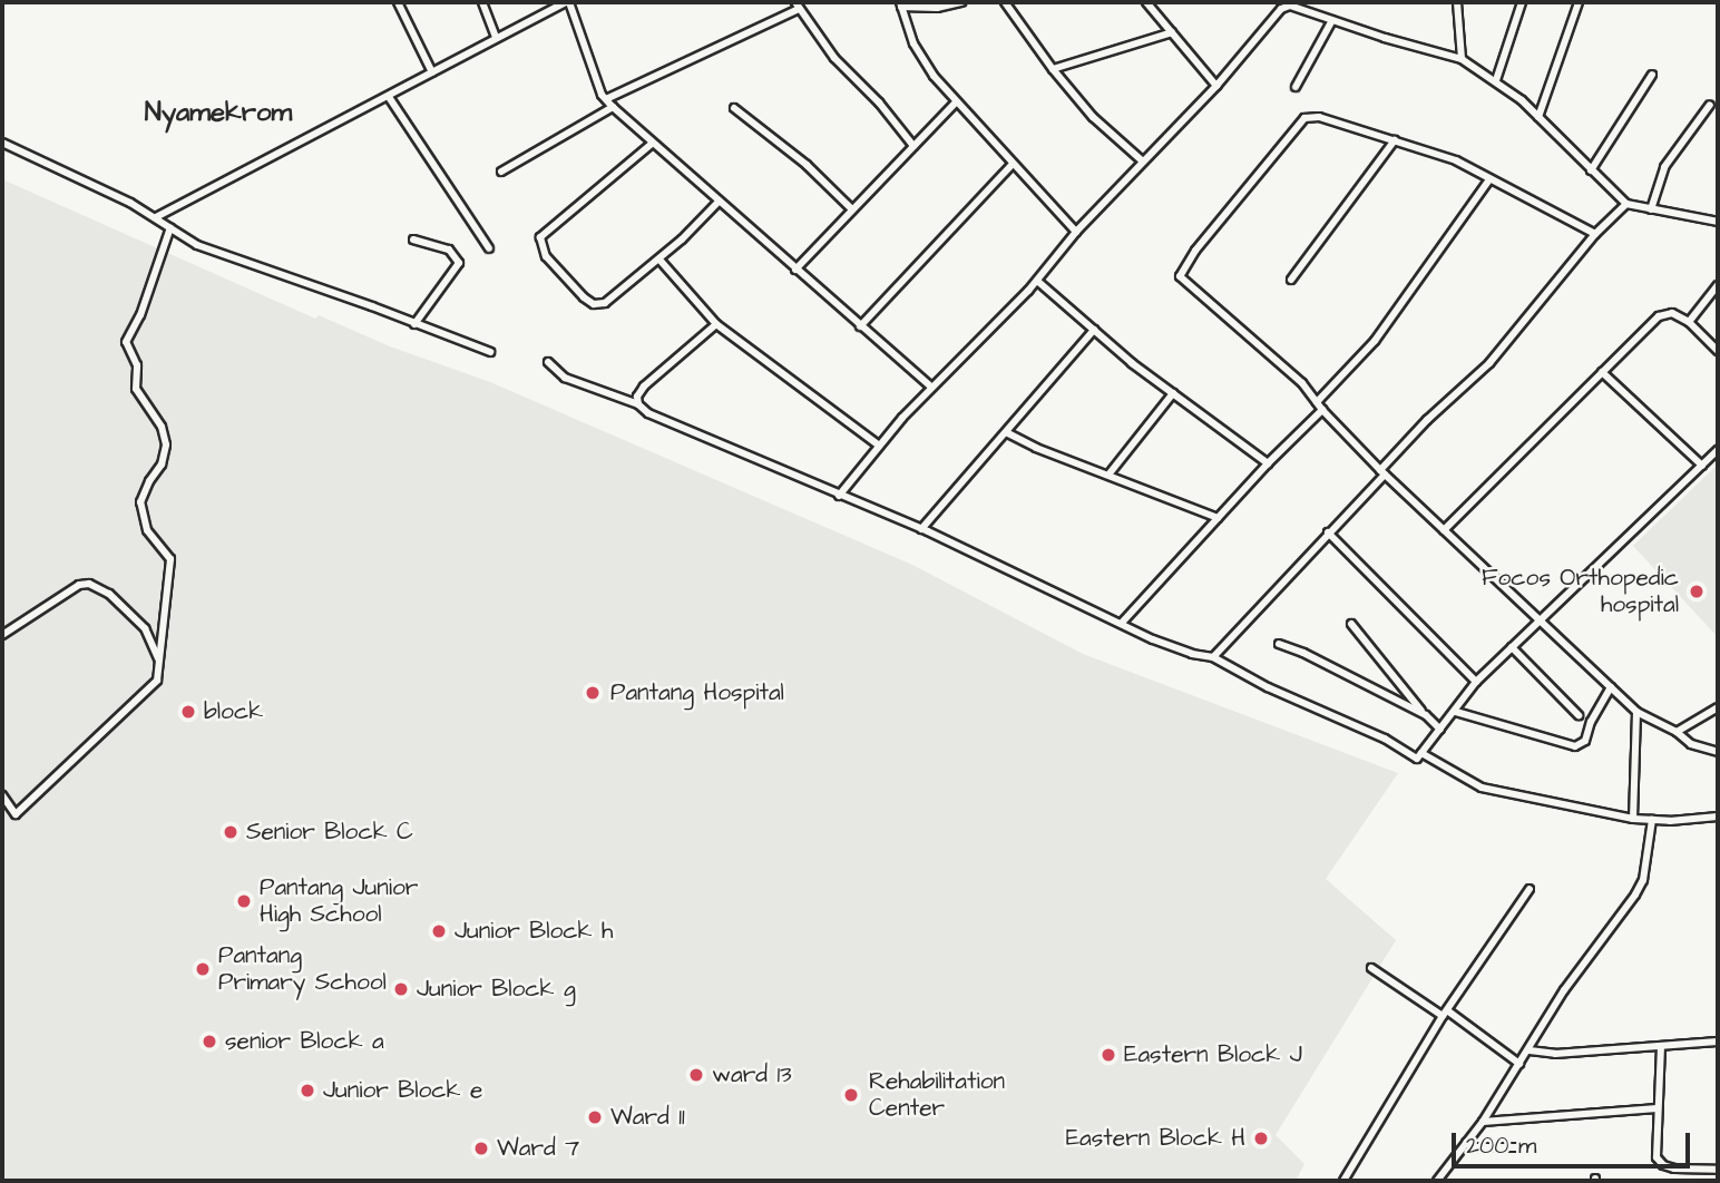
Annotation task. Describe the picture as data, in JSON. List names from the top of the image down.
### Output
{
  "districts": ["Nyamekrom"],
  "places": [
    "Focos Orthopedic hospital",
    "Pantang Hospital",
    "block",
    "Senior Block C",
    "Pantang Junior High School",
    "Junior Block h",
    "Pantang Primary School",
    "Junior Block g",
    "senior Block a",
    "Eastern Block J",
    "ward 13",
    "Junior Block e",
    "Rehabilitation Center",
    "Ward 11",
    "Eastern Block H",
    "Ward 7"
  ],
  "scale_bar": "200 m"
}
